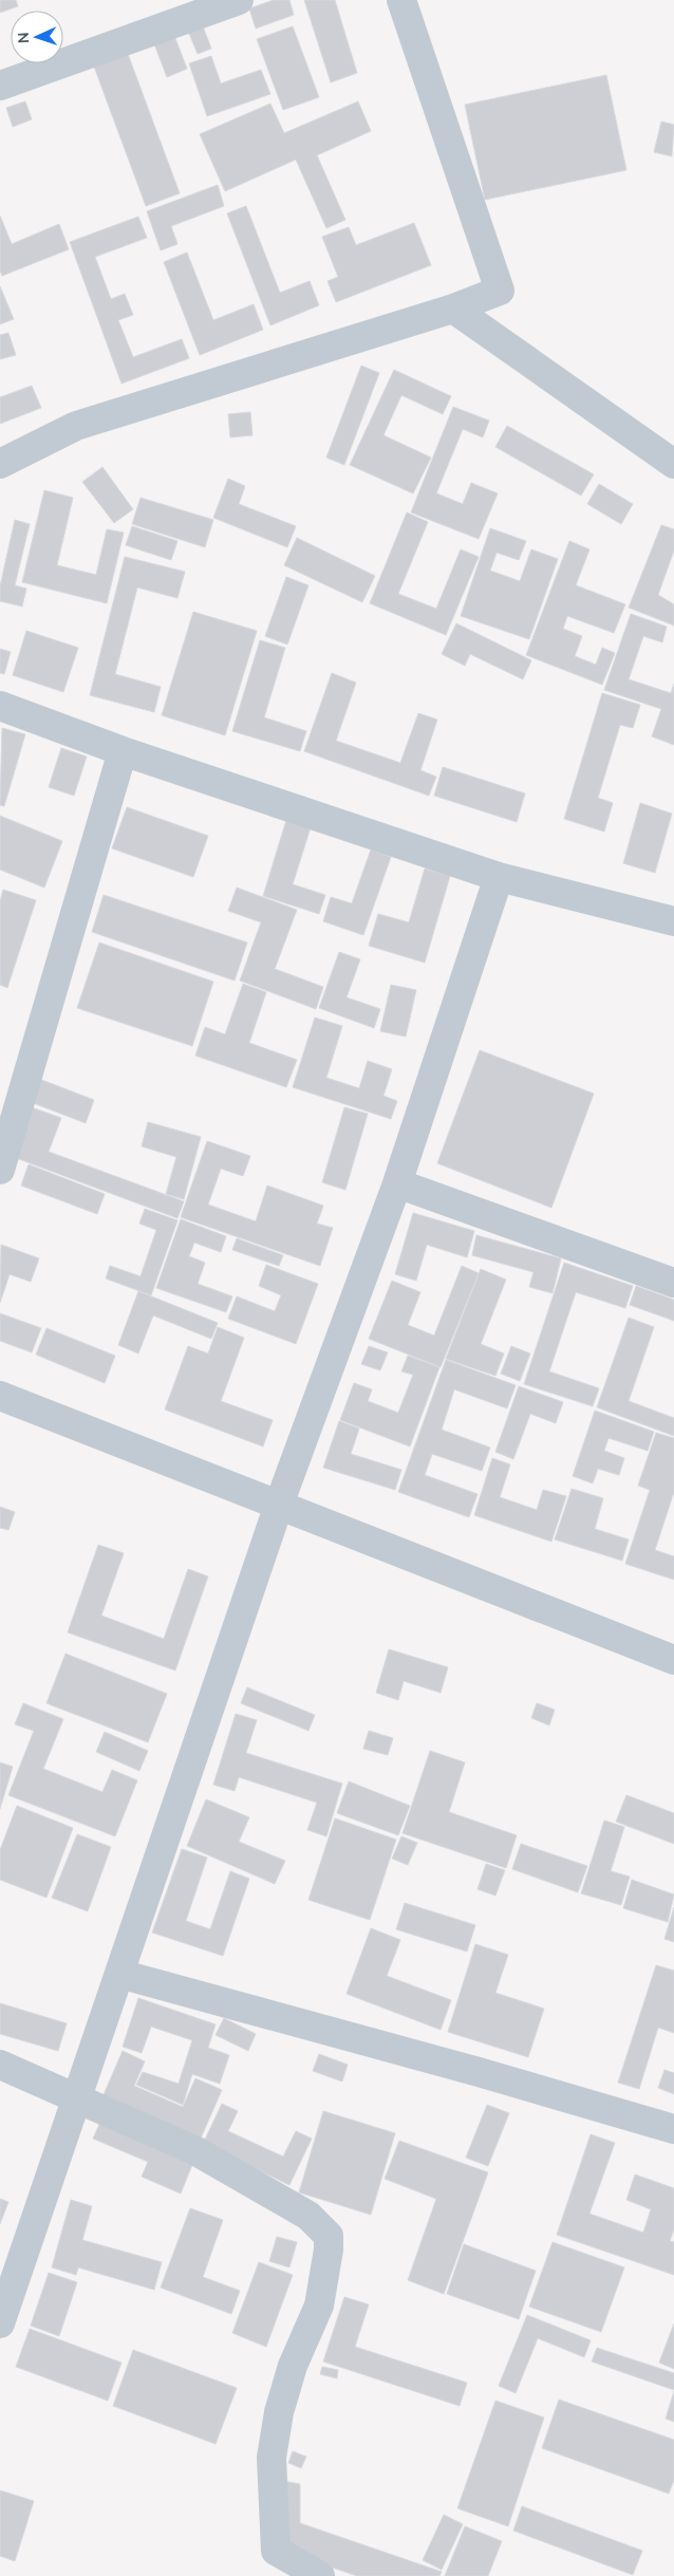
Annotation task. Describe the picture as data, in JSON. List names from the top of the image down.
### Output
{
  "north": "left"
}
